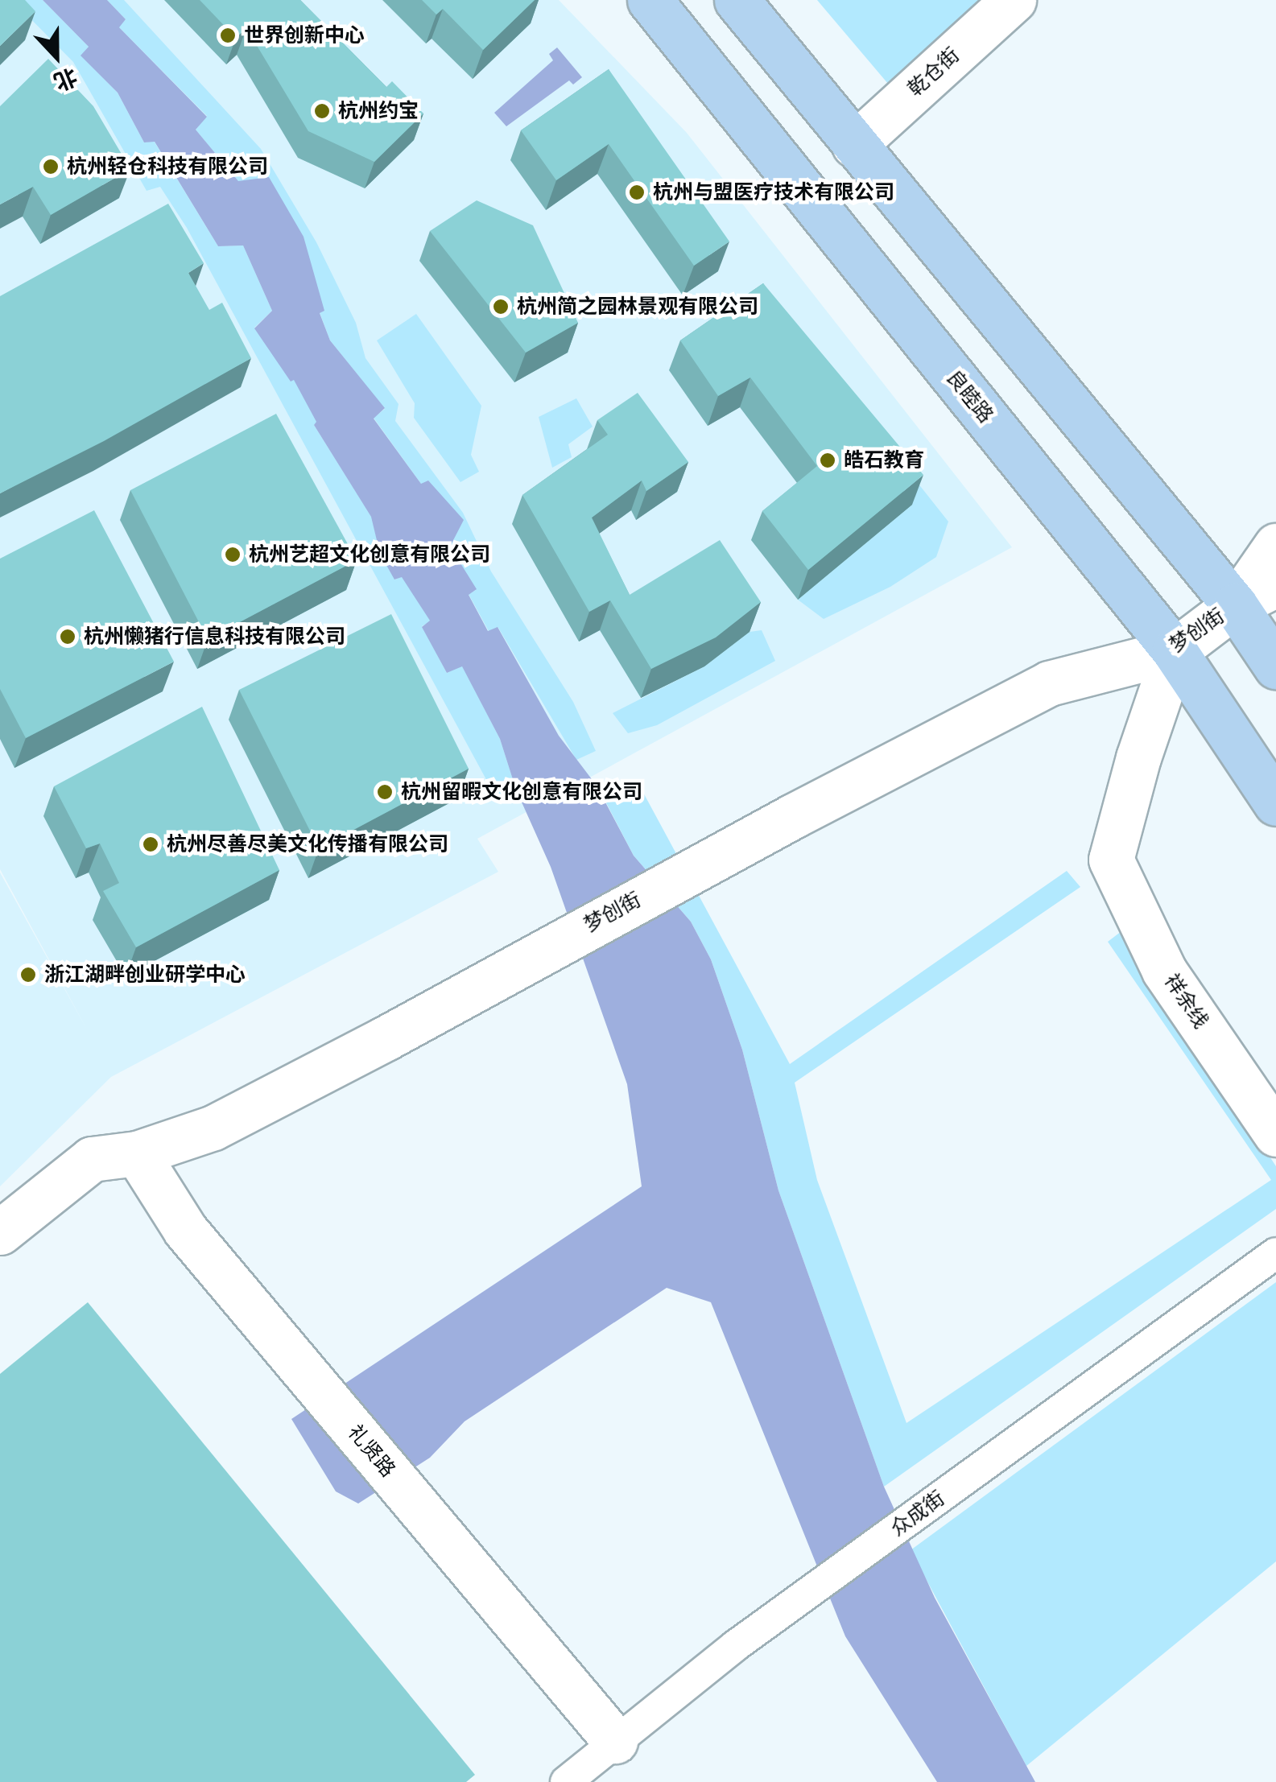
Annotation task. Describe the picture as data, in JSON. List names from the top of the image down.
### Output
{
  "streets": {
    "main road": ["良睦路"],
    "street": [
      "乾仓街",
      "梦创街",
      "祥余线",
      "礼贤路",
      "众成街"
    ]
  },
  "crossings": [
    ["良睦路", "梦创街"],
    ["良睦路", "祥余线"],
    ["梦创街", "祥余线"],
    ["梦创街", "礼贤路"],
    ["礼贤路", "众成街"]
  ],
  "places": [
    "世界创新中心",
    "杭州约宝",
    "杭州轻仓科技有限公司",
    "杭州与盟医疗技术有限公司",
    "杭州简之园林景观有限公司",
    "皓石教育",
    "杭州艺超文化创意有限公司",
    "杭州懒猪行信息科技有限公司",
    "杭州留暇文化创意有限公司",
    "杭州尽善尽美文化传播有限公司",
    "浙江湖畔创业研学中心"
  ],
  "north": "bottom"
}
